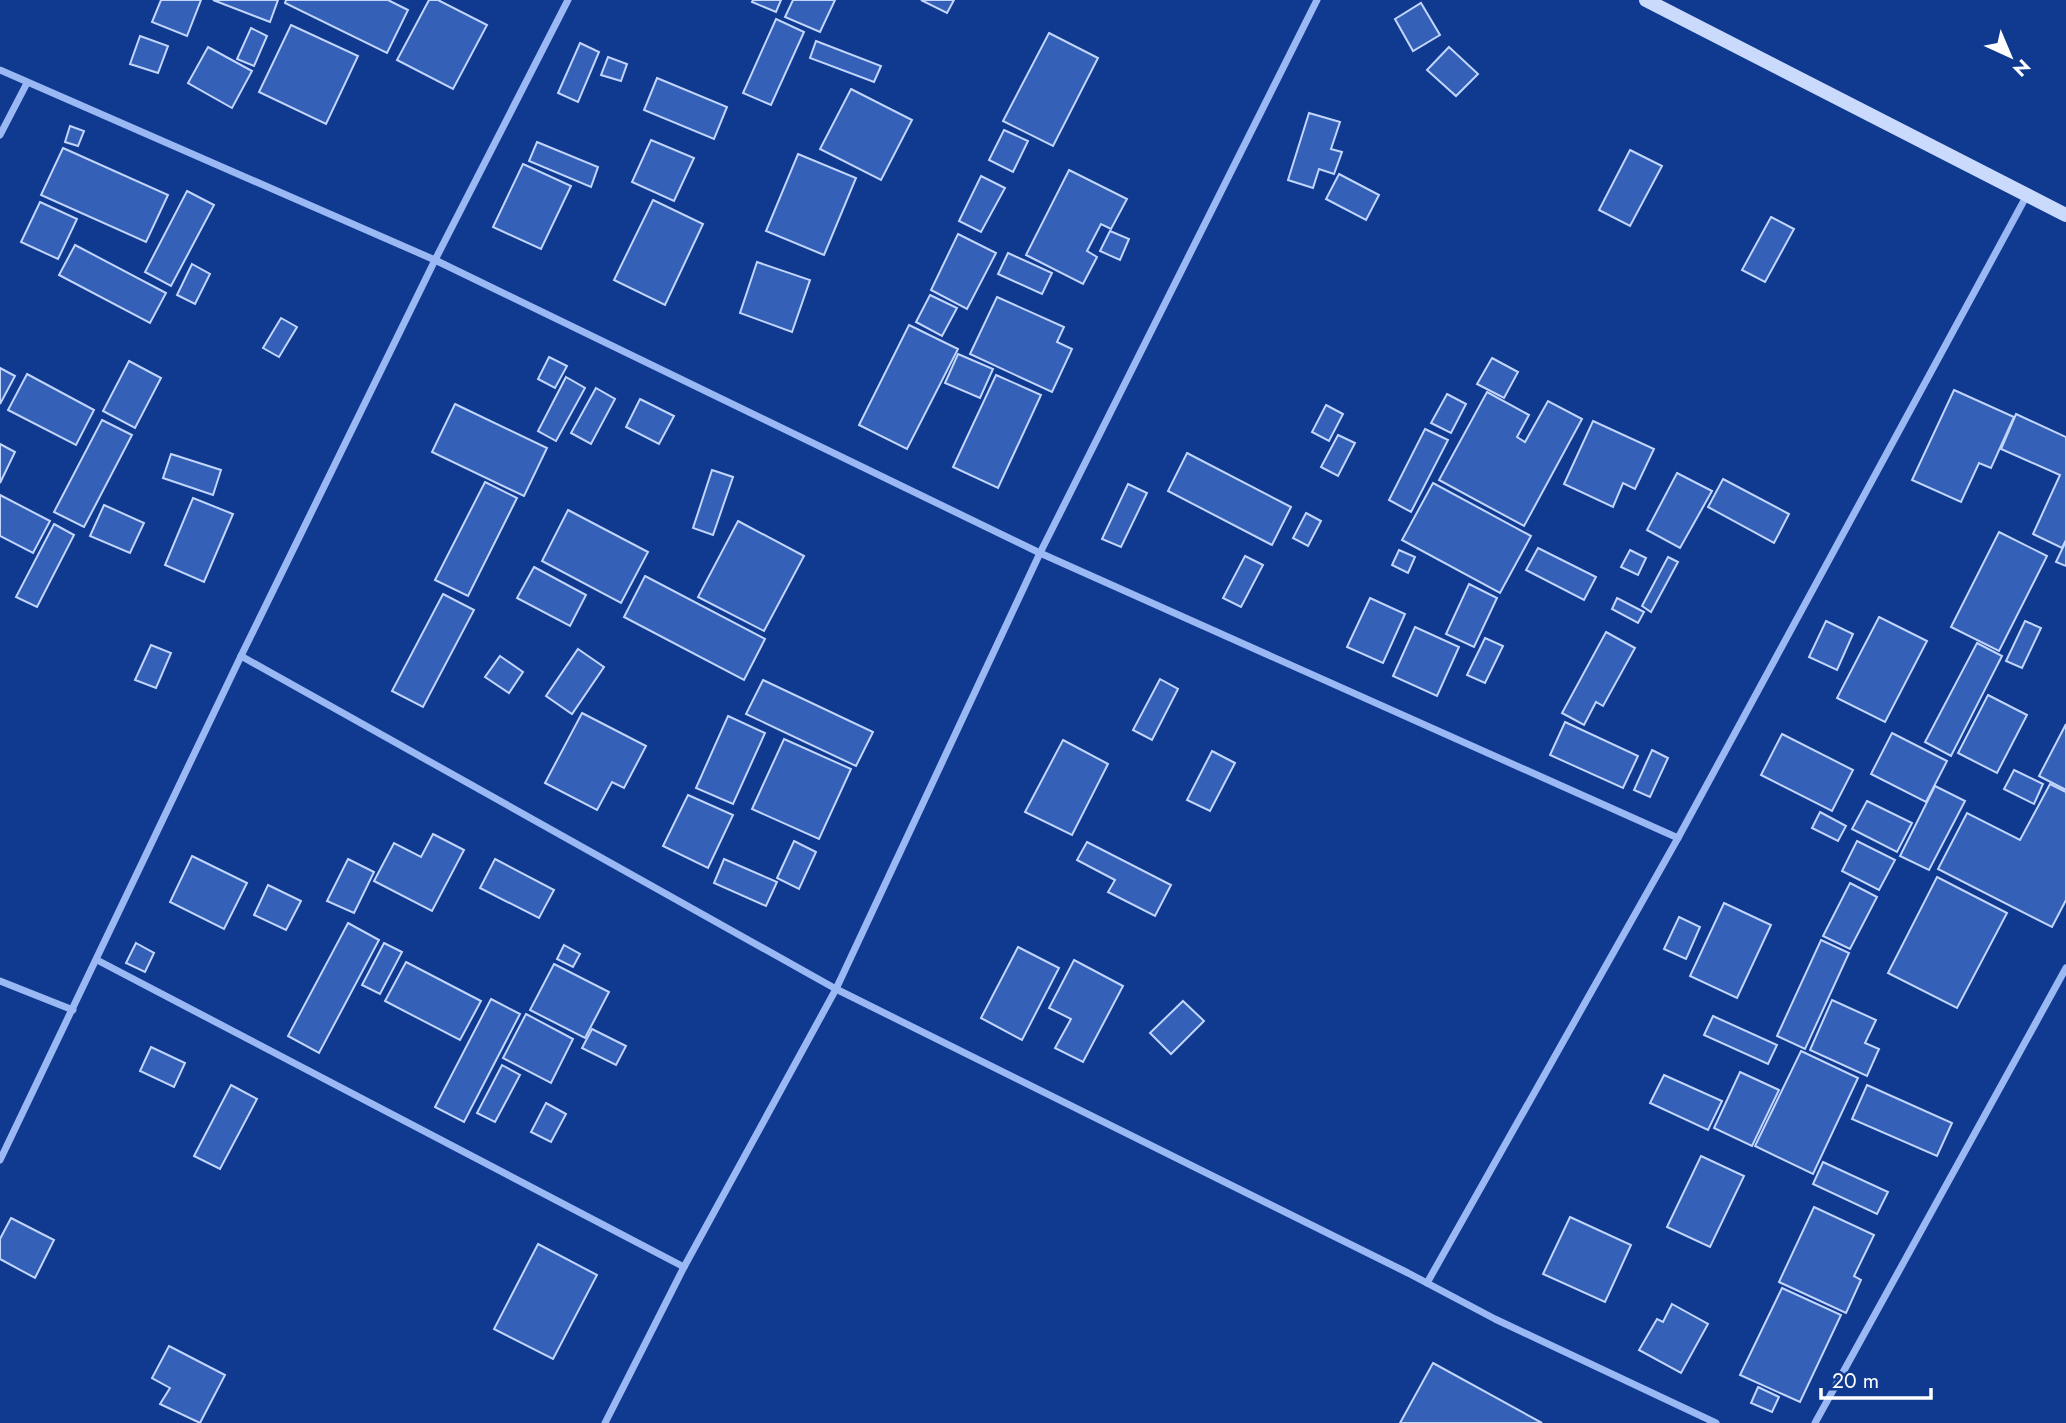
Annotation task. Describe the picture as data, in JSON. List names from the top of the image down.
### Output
{
  "scale_bar": "20 m",
  "north": "bottom right"
}
